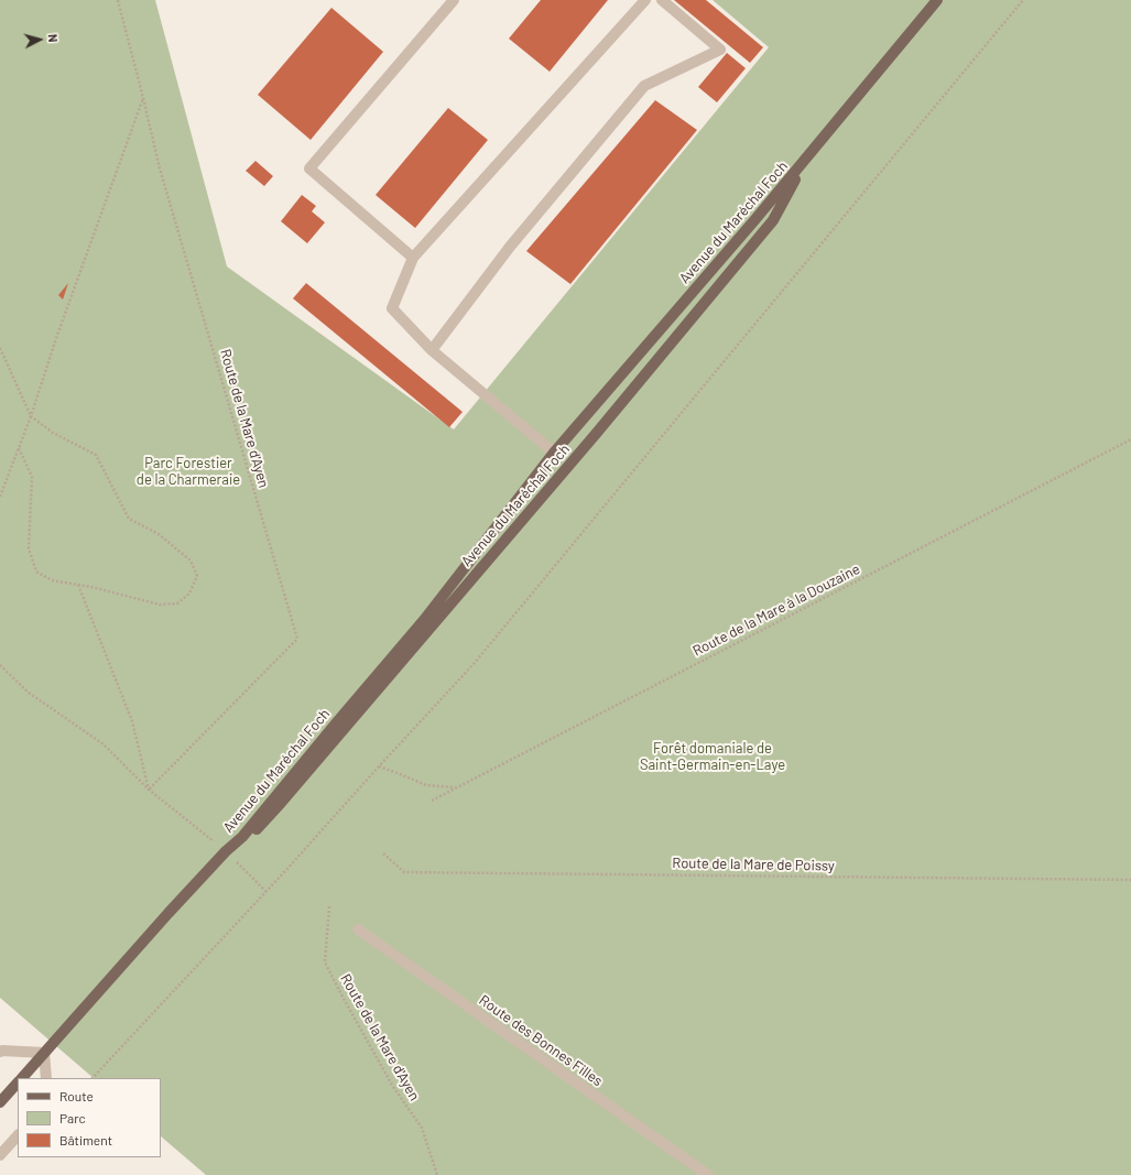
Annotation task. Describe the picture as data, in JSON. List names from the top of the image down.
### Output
{
  "streets": {
    "main road": ["Avenue du Maréchal Foch"],
    "lane": ["Route des Bonnes Filles"],
    "path": ["Route de la Mare d'Ayen", "Route de la Mare à la Douzaine", "Route de la Mare de Poissy"]
  },
  "parks": ["Parc Forestier de la Charmeraie", "Forêt domaniale de Saint-Germain-en-Laye"],
  "legend": ["Route", "Parc", "Bâtiment"],
  "north": "right"
}
